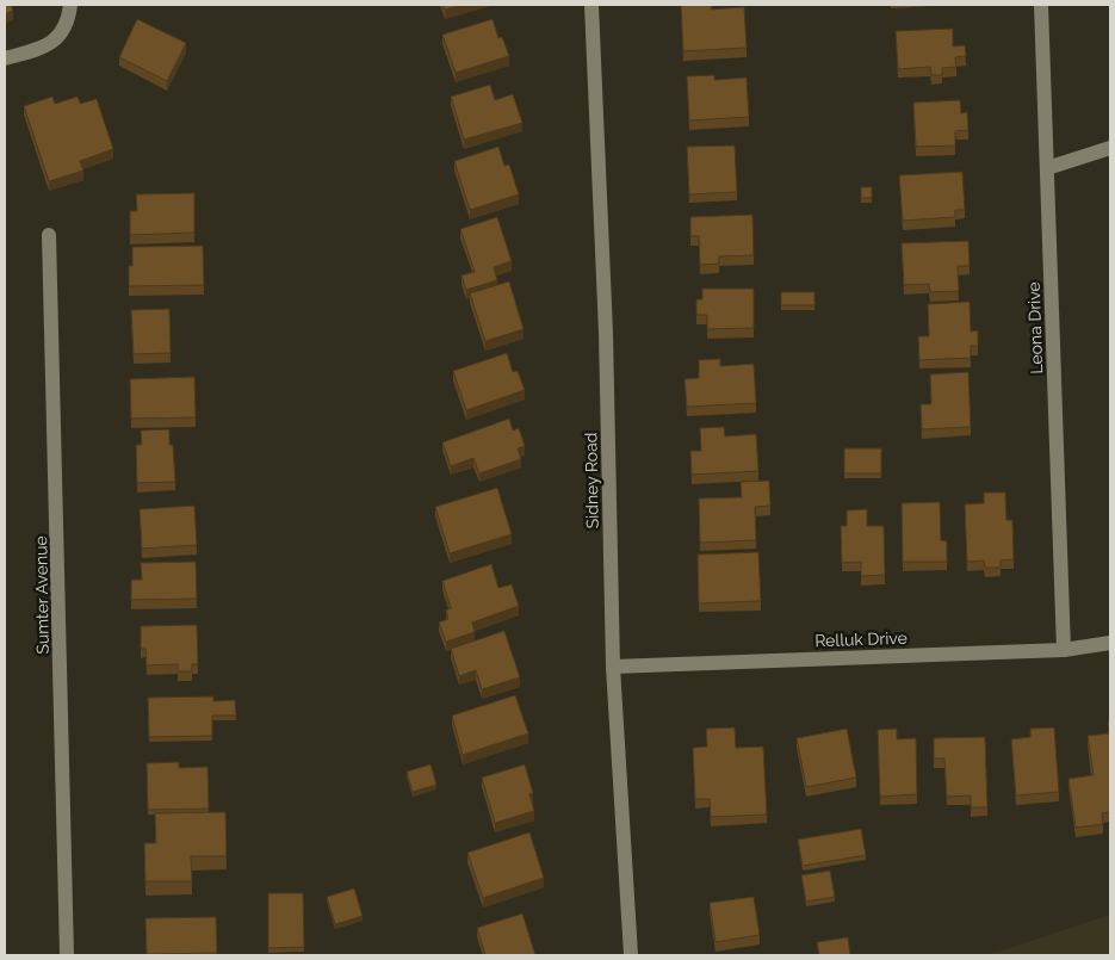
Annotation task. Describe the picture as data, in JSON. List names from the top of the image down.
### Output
{
  "streets": {
    "street": [
      "Leona Drive",
      "Sidney Road",
      "Sumter Avenue",
      "Relluk Drive"
    ]
  },
  "crossings": [
    ["Leona Drive", "Relluk Drive"],
    ["Sidney Road", "Relluk Drive"]
  ]
}
